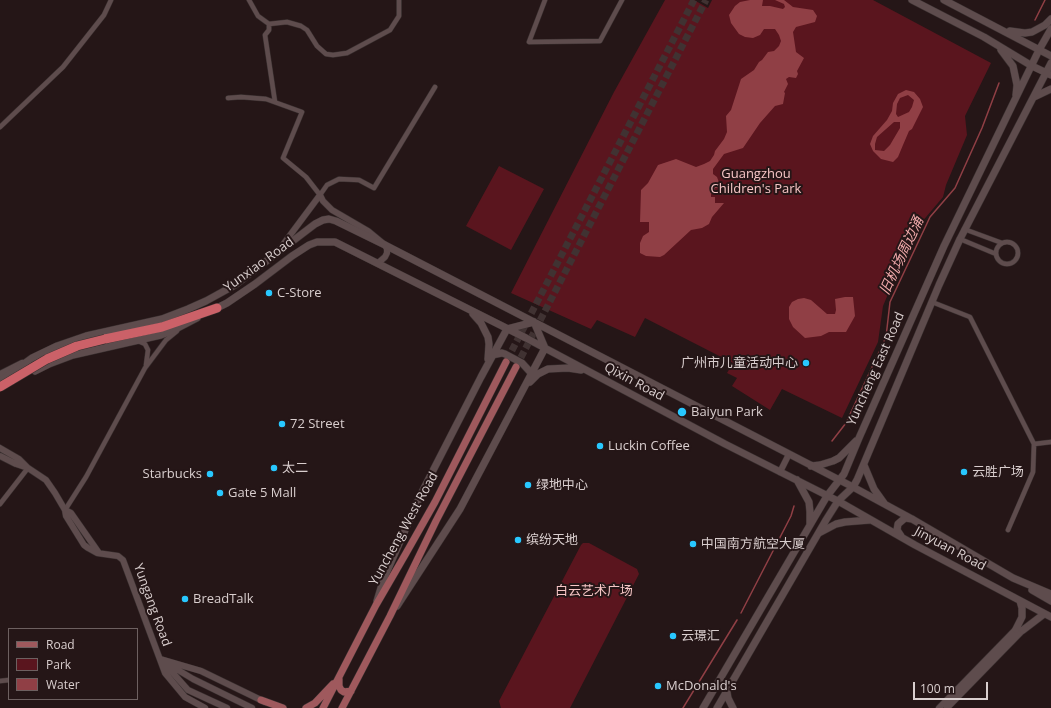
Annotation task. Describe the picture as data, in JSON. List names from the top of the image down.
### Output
{
  "streets": {
    "main road": [
      "Yunxiao Road",
      "Yuncheng East Road",
      "Qixin Road",
      "Yuncheng West Road",
      "Jinyuan Road"
    ],
    "street": ["Yungang Road"]
  },
  "crossings": [
    ["Yunxiao Road", "Qixin Road"],
    ["Yuncheng East Road", "Qixin Road"],
    ["Yuncheng East Road", "Jinyuan Road"],
    ["Qixin Road", "Jinyuan Road"]
  ],
  "water": ["旧机场周边涌"],
  "parks": ["Guangzhou Children's Park", "白云艺术广场"],
  "places": [
    "C-Store",
    "广州市儿童活动中心",
    "Baiyun Park",
    "72 Street",
    "Luckin Coffee",
    "太二",
    "云胜广场",
    "Starbucks",
    "绿地中心",
    "Gate 5 Mall",
    "缤纷天地",
    "中国南方航空大厦",
    "BreadTalk",
    "云璟汇",
    "McDonald's"
  ],
  "legend": ["Road", "Park", "Water"],
  "scale_bar": "100 m"
}
